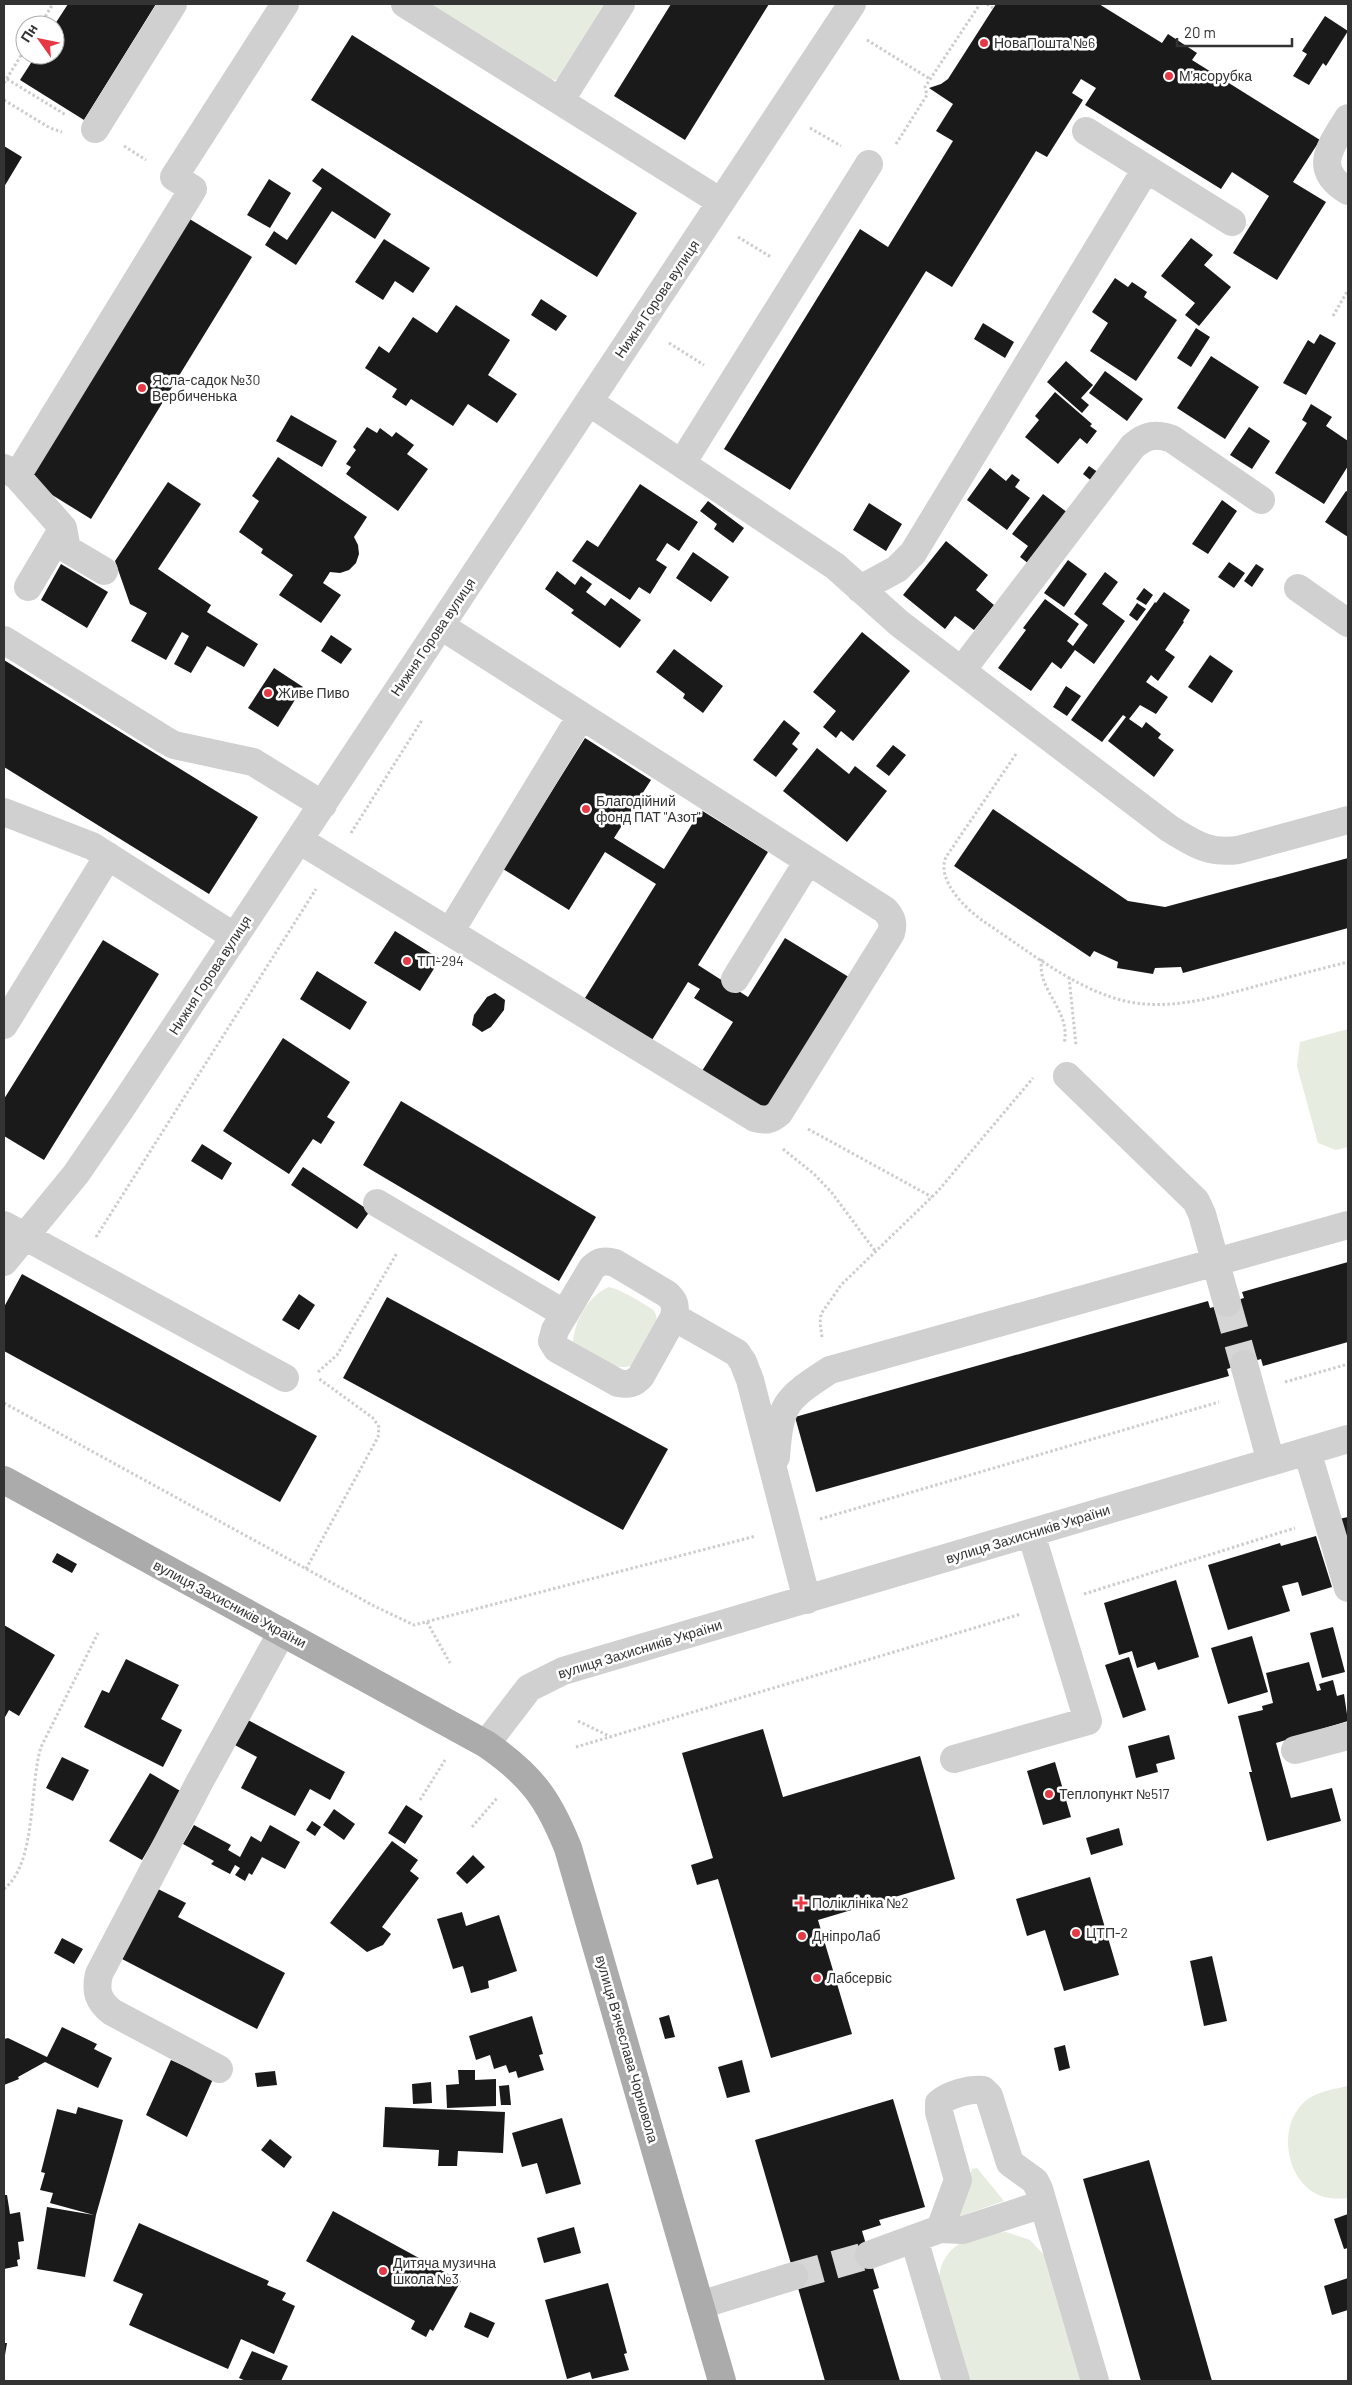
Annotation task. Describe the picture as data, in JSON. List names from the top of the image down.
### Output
{
  "streets": {
    "main road": ["вулиця Захисників України", "вулиця Вʼячеслава Чорновола"],
    "street": ["Нижня Горова вулиця"]
  },
  "crossings": [
    ["вулиця Захисників України", "вулиця Вʼячеслава Чорновола"]
  ],
  "places": {
    "other": [
      "НоваПошта №6",
      "М'ясорубка",
      "Ясла-садок №30 Вербиченька",
      "Живе Пиво",
      "Благодійний фонд ПАТ \"Азот\"",
      "ТП-294",
      "Теплопункт №517",
      "ЦТП-2",
      "ДніпроЛаб",
      "Лабсервіс",
      "Дитяча музична школа №3"
    ],
    "health": ["Поліклініка №2"]
  },
  "scale_bar": "20 m",
  "north": "top left"
}
